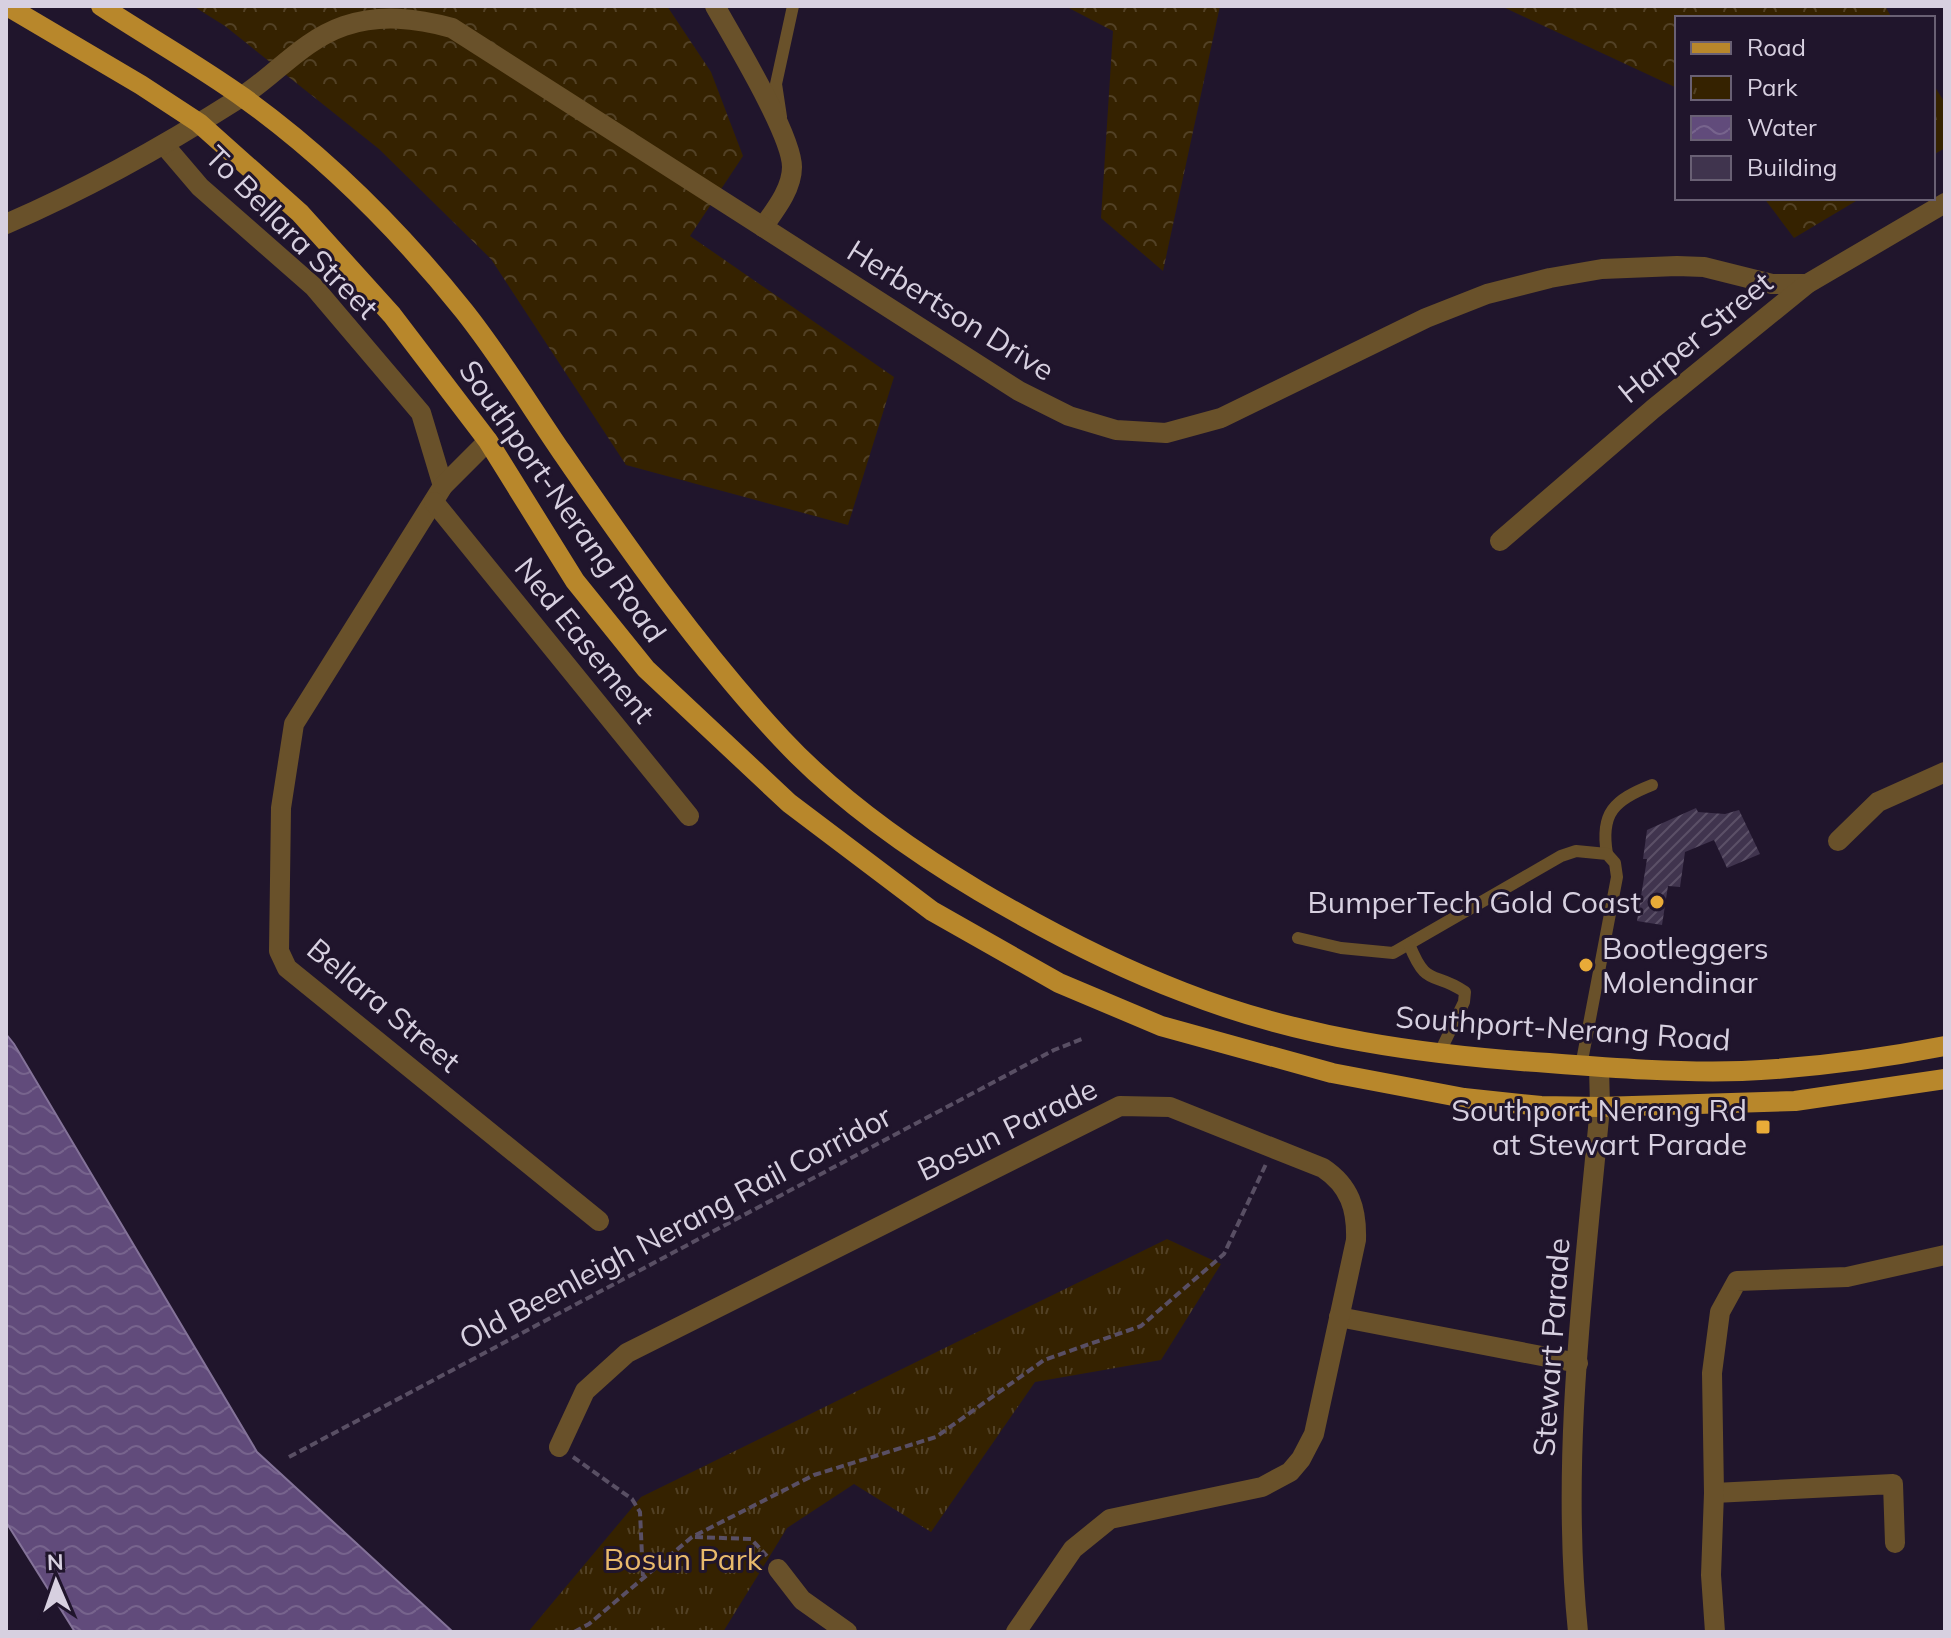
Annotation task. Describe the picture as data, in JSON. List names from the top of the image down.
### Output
{
  "streets": {
    "main road": ["Southport-Nerang Road"],
    "street": [
      "To Bellara Street",
      "Herbertson Drive",
      "Harper Street",
      "Ned Easement",
      "Bellara Street",
      "Bosun Parade",
      "Stewart Parade"
    ],
    "path": ["Old Beenleigh Nerang Rail Corridor"]
  },
  "crossings": [
    ["To Bellara Street", "Herbertson Drive"],
    ["To Bellara Street", "Ned Easement"],
    ["To Bellara Street", "Bellara Street"],
    ["Herbertson Drive", "Harper Street"],
    ["Herbertson Drive", "Southport-Nerang Road"],
    ["Southport-Nerang Road", "Bellara Street"],
    ["Southport-Nerang Road", "Stewart Parade"],
    ["Ned Easement", "Bellara Street"]
  ],
  "parks": ["Bosun Park"],
  "places": {
    "other": ["BumperTech Gold Coast", "Bootleggers Molendinar"],
    "transit": ["Southport Nerang Rd at Stewart Parade"]
  },
  "legend": [
    "Road",
    "Park",
    "Water",
    "Building"
  ],
  "north": "top"
}
